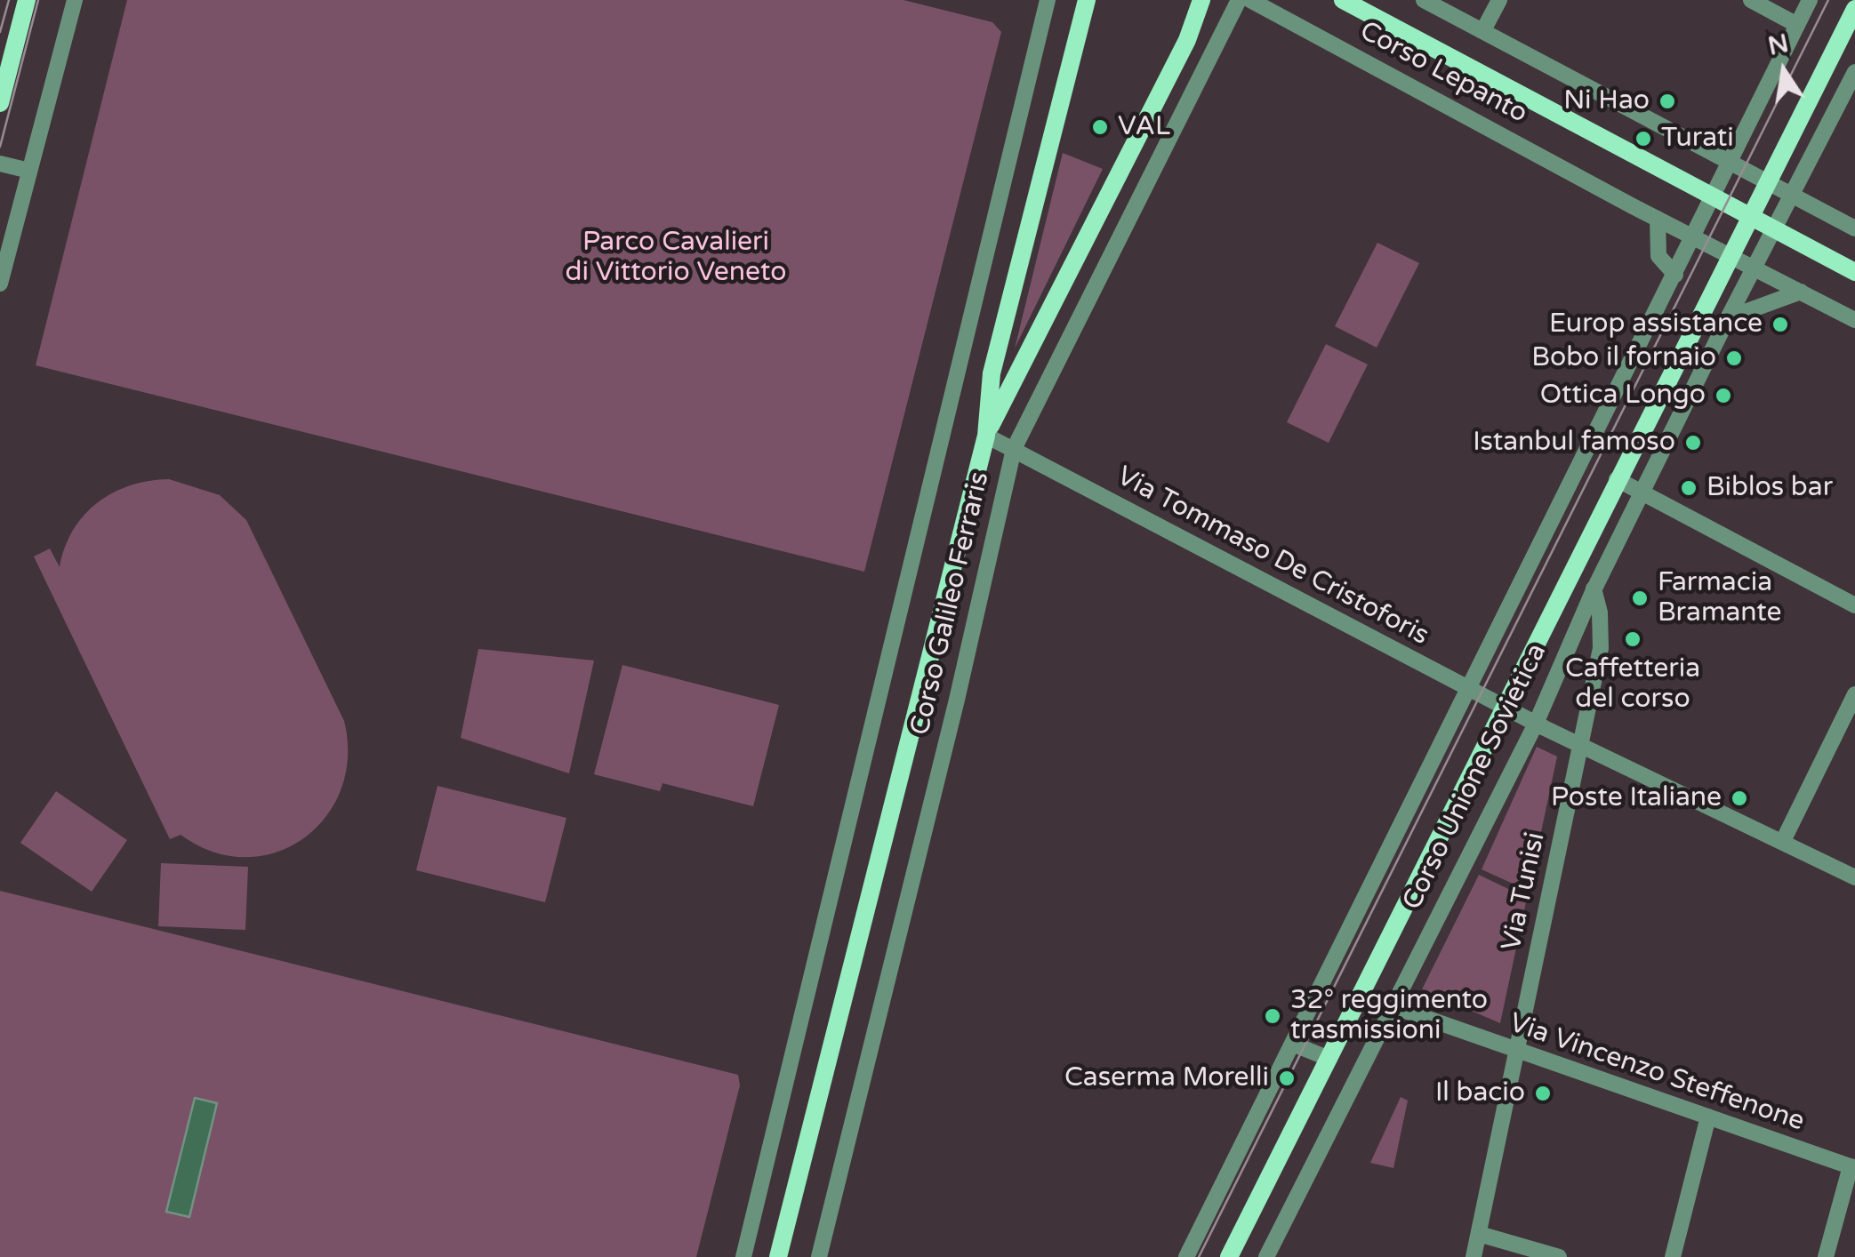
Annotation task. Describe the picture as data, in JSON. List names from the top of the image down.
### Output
{
  "streets": {
    "main road": ["Corso Lepanto", "Corso Galileo Ferraris", "Corso Unione Sovietica"],
    "street": ["Via Tommaso De Cristoforis", "Via Tunisi", "Via Vincenzo Steffenone"]
  },
  "crossings": [
    ["Corso Lepanto", "Corso Unione Sovietica"],
    ["Via Tommaso De Cristoforis", "Corso Galileo Ferraris"],
    ["Via Tommaso De Cristoforis", "Corso Unione Sovietica"],
    ["Via Tommaso De Cristoforis", "Via Tunisi"],
    ["Corso Unione Sovietica", "Via Tunisi"],
    ["Corso Unione Sovietica", "Via Vincenzo Steffenone"],
    ["Via Tunisi", "Via Vincenzo Steffenone"]
  ],
  "parks": ["Parco Cavalieri di Vittorio Veneto"],
  "places": [
    "Ni Hao",
    "VAL",
    "Turati",
    "Europ assistance",
    "Bobo il fornaio",
    "Ottica Longo",
    "Istanbul famoso",
    "Biblos bar",
    "Farmacia Bramante",
    "Caffetteria del corso",
    "Poste Italiane",
    "32° reggimento trasmissioni",
    "Caserma Morelli",
    "Il bacio"
  ],
  "north": "top"
}
